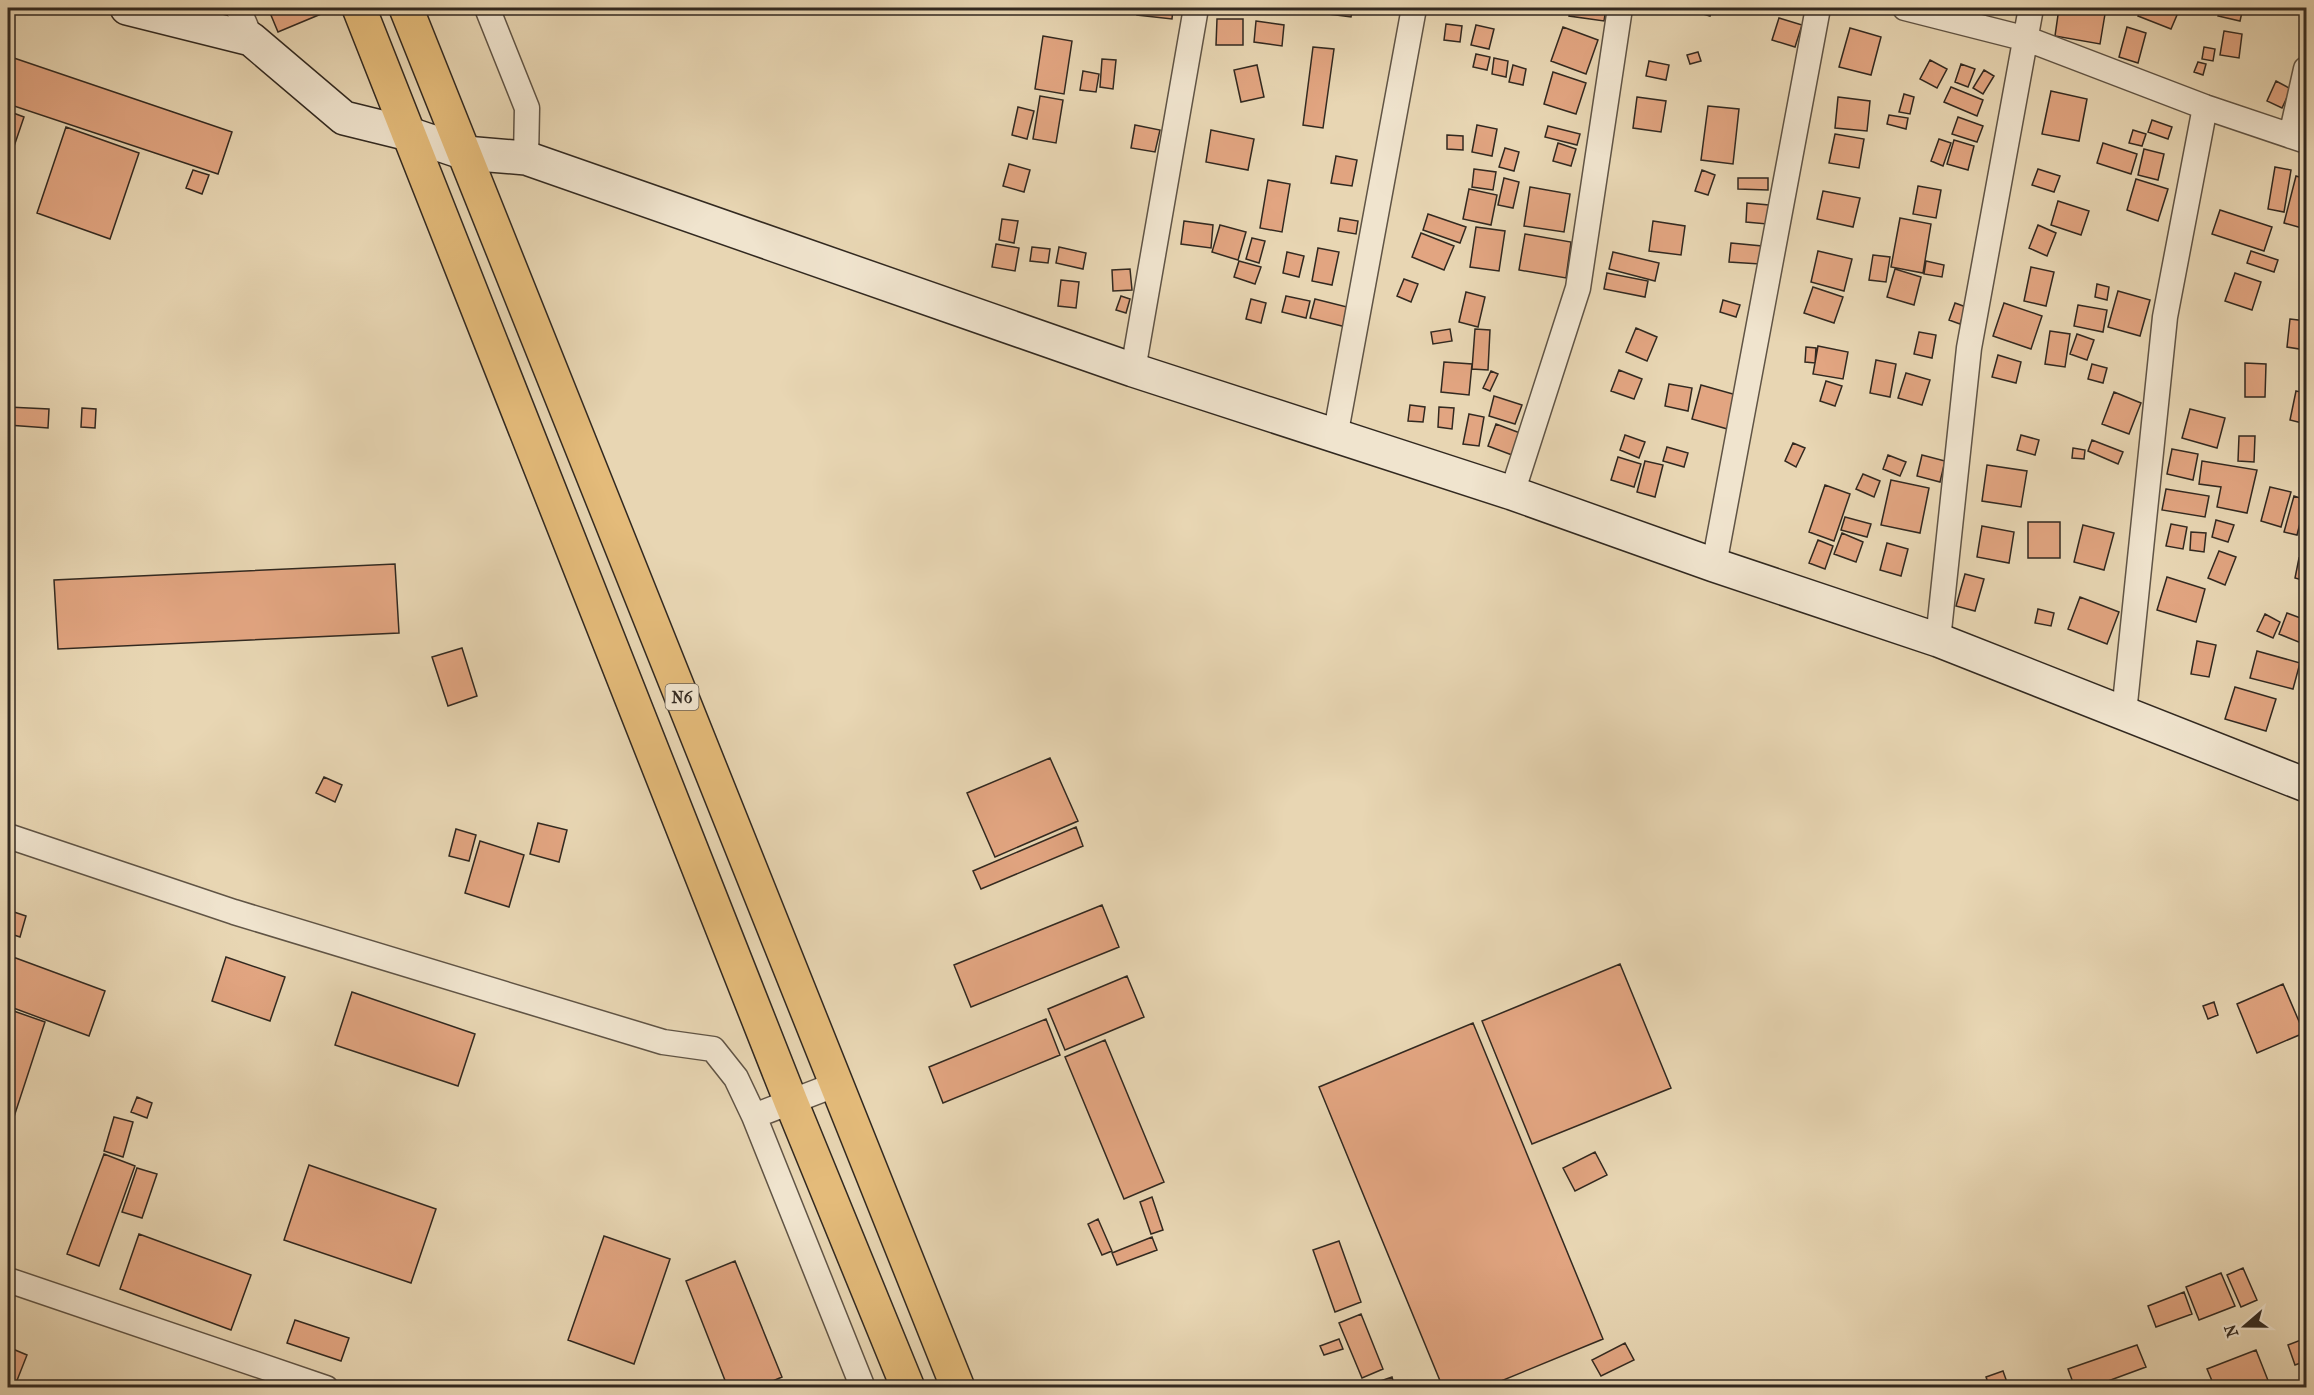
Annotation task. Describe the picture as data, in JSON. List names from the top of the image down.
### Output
{
  "streets": {
    "highway": ["N6"]
  },
  "north": "left"
}
